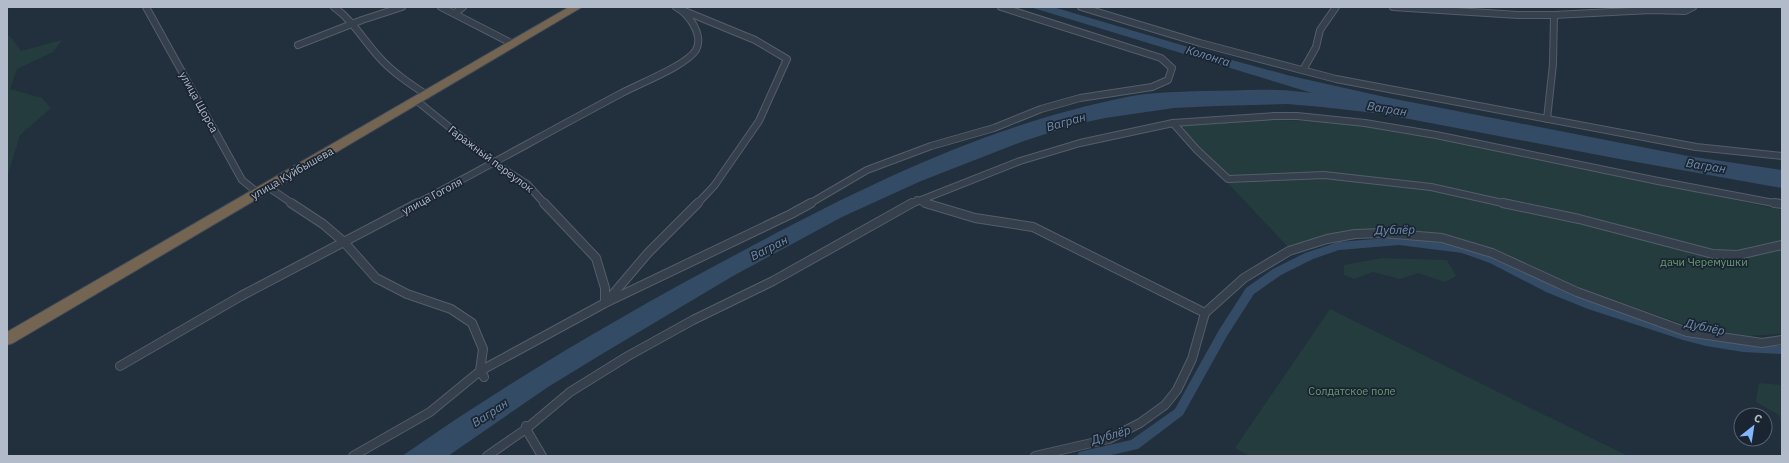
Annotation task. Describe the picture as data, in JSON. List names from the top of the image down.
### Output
{
  "streets": {
    "highway": ["улица Куйбышева"],
    "street": ["улица Щорса", "Гаражный переулок", "улица Гоголя"]
  },
  "crossings": [
    ["улица Щорса", "улица Куйбышева"],
    ["улица Щорса", "улица Гоголя"],
    ["Гаражный переулок", "улица Куйбышева"],
    ["Гаражный переулок", "улица Гоголя"]
  ],
  "water": ["Колонга", "Вагран", "Дублёр"],
  "parks": ["дачи Черемушки", "Солдатское поле"],
  "north": "top right"
}
